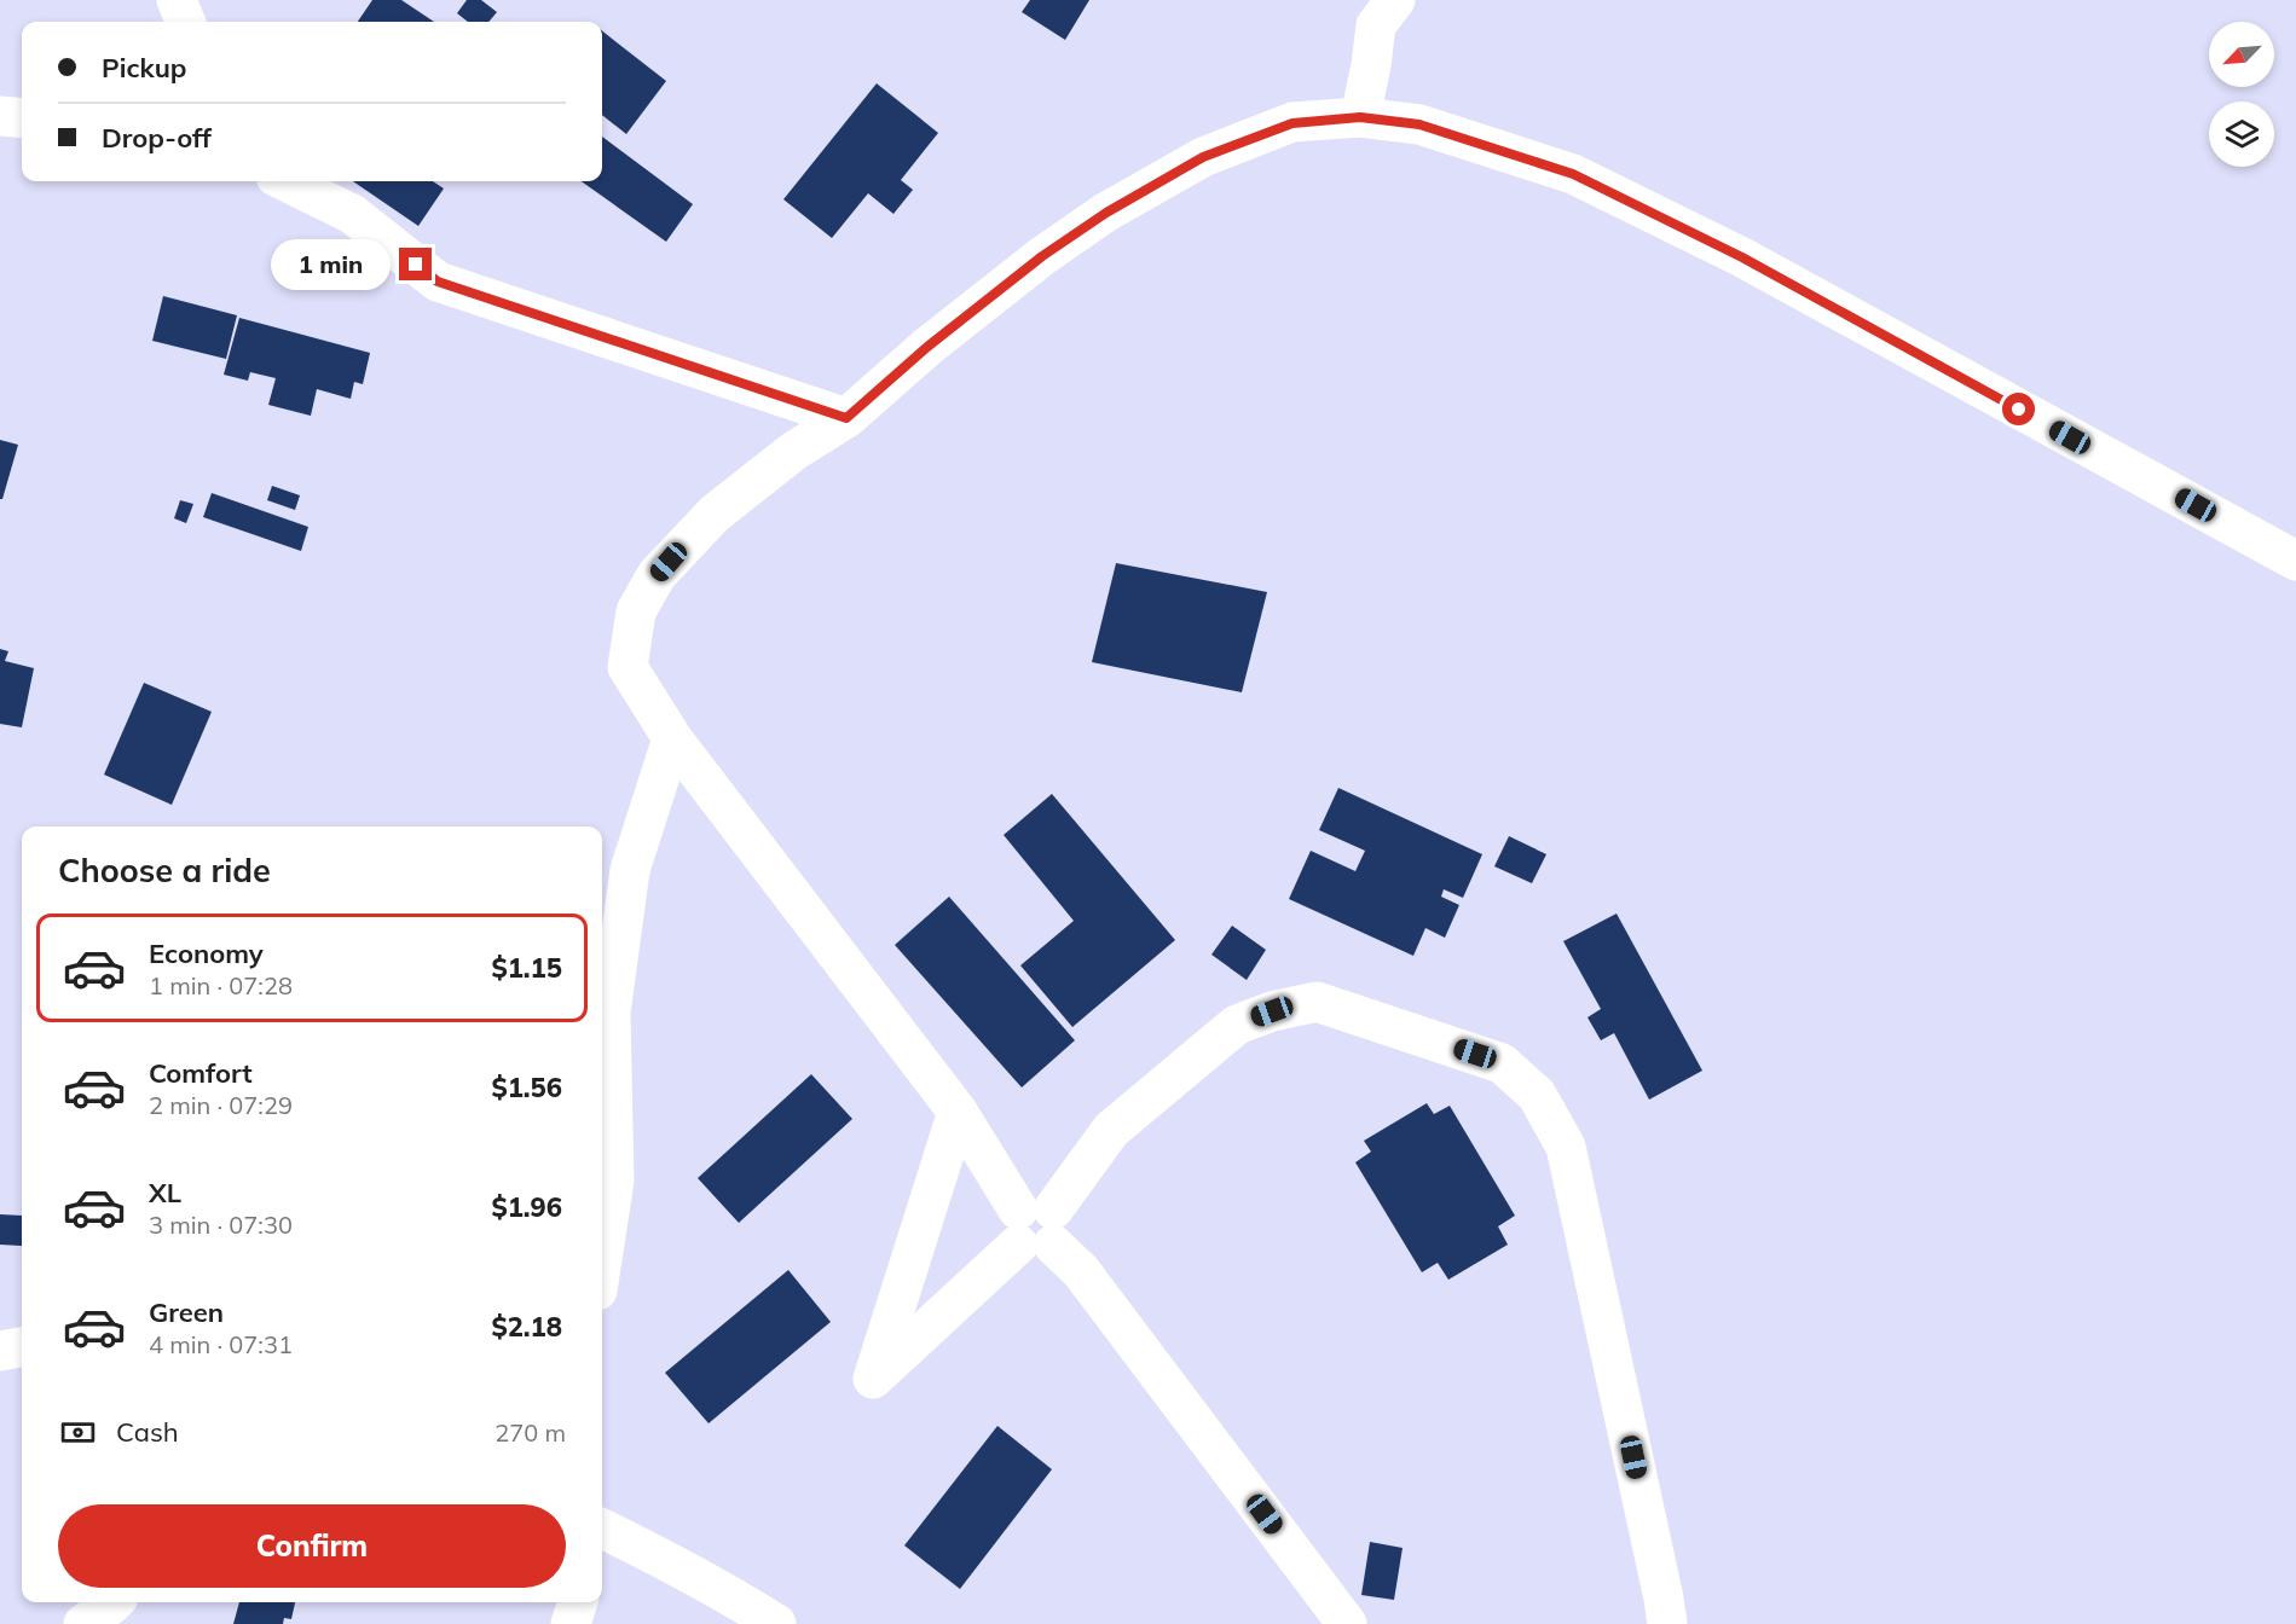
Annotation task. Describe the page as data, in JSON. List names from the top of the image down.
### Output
{
  "north": "bottom left",
  "page": {
    "banner": ["Pickup", "Drop-off"],
    "bubble": "1 min",
    "heading": "Choose a ride",
    "list": [
      {
        "name": "Economy",
        "note": "1 min · 07:28",
        "value": "$1.15"
      },
      {
        "name": "Comfort",
        "note": "2 min · 07:29",
        "value": "$1.56"
      },
      {
        "name": "XL",
        "note": "3 min · 07:30",
        "value": "$1.96"
      },
      {
        "name": "Green",
        "note": "4 min · 07:31",
        "value": "$2.18"
      }
    ],
    "pay": ["Cash", "270 m"],
    "buttons": "Confirm"
  }
}
